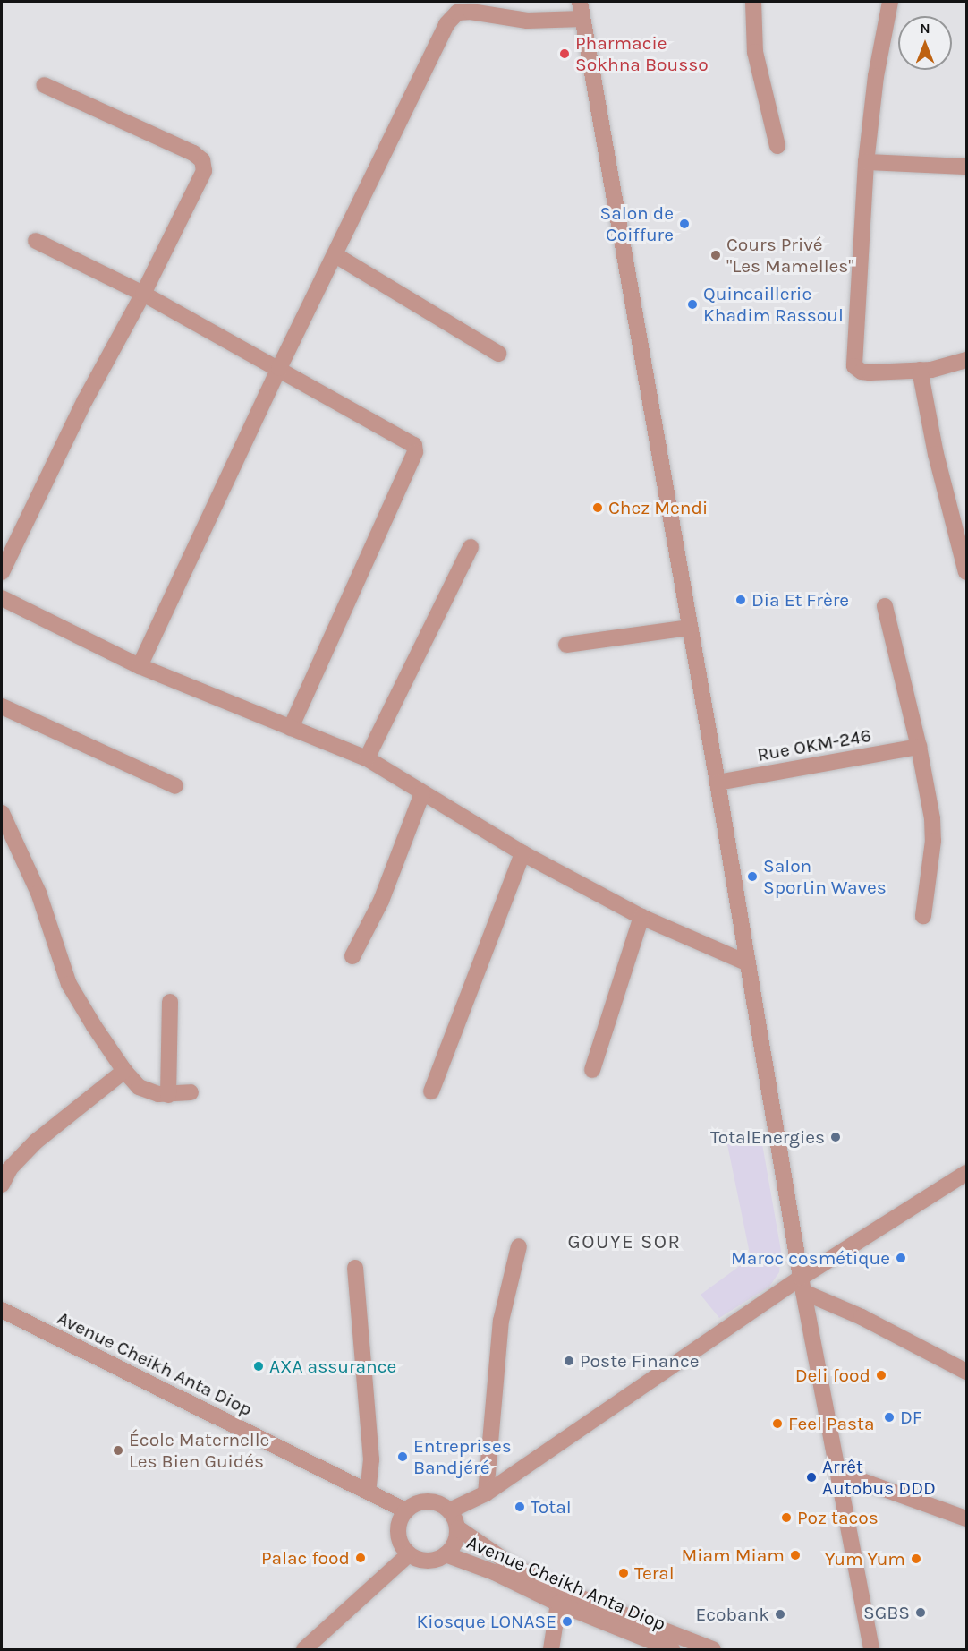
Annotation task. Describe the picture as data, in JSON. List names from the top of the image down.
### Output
{
  "streets": {
    "street": ["Rue OKM-246", "Avenue Cheikh Anta Diop"]
  },
  "districts": ["GOUYE SOR"],
  "places": [
    "Pharmacie Sokhna Bousso",
    "Salon de Coiffure",
    "Cours Privé \"Les Mamelles\"",
    "Quincaillerie Khadim Rassoul",
    "Chez Mendi",
    "Dia Et Frère",
    "Salon Sportin Waves",
    "TotalEnergies",
    "Maroc cosmétique",
    "Poste Finance",
    "AXA assurance",
    "Deli food",
    "DF",
    "Feel Pasta",
    "École Maternelle Les Bien Guidés",
    "Entreprises Bandjéré",
    "Arrêt Autobus DDD",
    "Total",
    "Poz tacos",
    "Miam Miam",
    "Palac food",
    "Yum Yum",
    "Teral",
    "SGBS",
    "Ecobank",
    "Kiosque LONASE"
  ],
  "north": "top"
}
